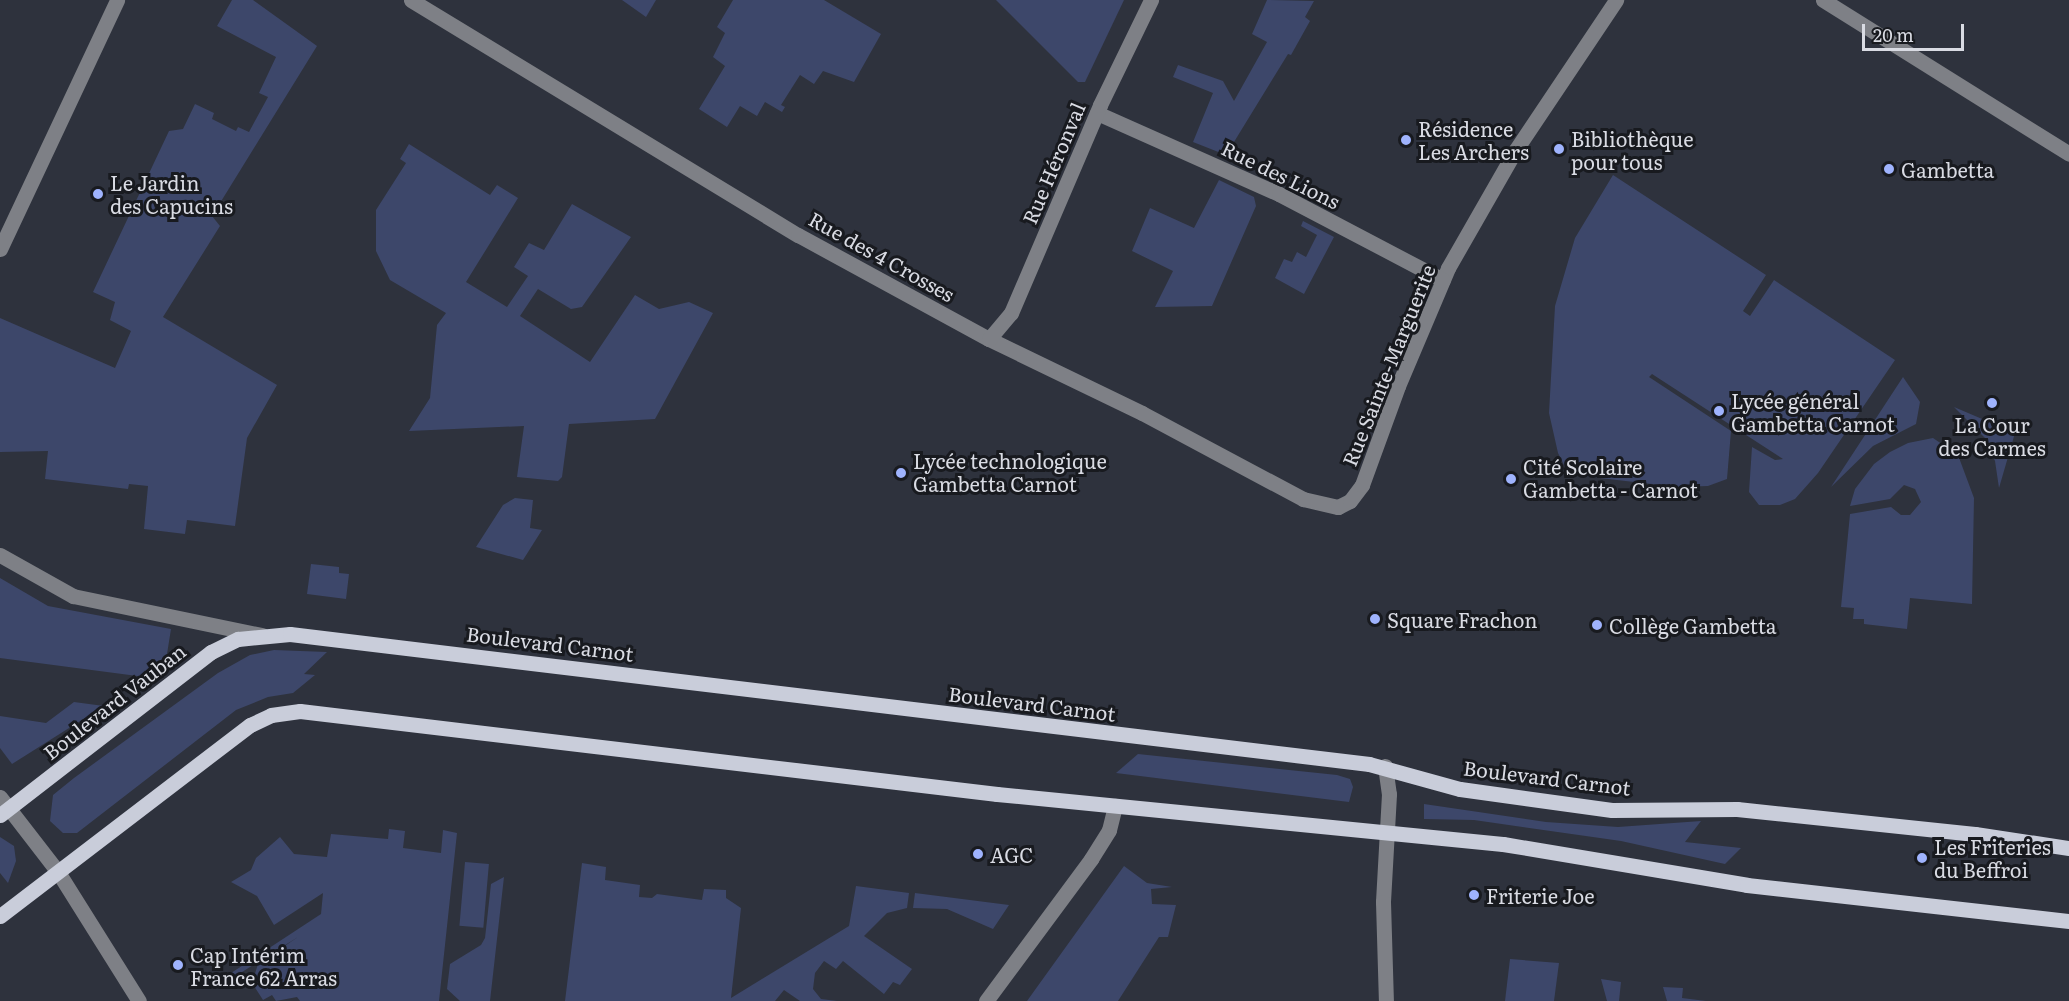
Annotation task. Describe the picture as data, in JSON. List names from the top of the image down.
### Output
{
  "streets": {
    "main road": ["Boulevard Carnot", "Boulevard Vauban"],
    "street": [
      "Rue Héronval",
      "Rue des Lions",
      "Rue des 4 Crosses",
      "Rue Sainte-Marguerite"
    ]
  },
  "crossings": [
    ["Rue Héronval", "Rue des Lions"],
    ["Rue Héronval", "Rue des 4 Crosses"],
    ["Rue des Lions", "Rue Sainte-Marguerite"],
    ["Rue des 4 Crosses", "Rue Sainte-Marguerite"],
    ["Boulevard Carnot", "Boulevard Vauban"]
  ],
  "places": [
    "Résidence Les Archers",
    "Bibliothèque pour tous",
    "Gambetta",
    "Le Jardin des Capucins",
    "La Cour des Carmes",
    "Lycée général Gambetta Carnot",
    "Lycée technologique Gambetta Carnot",
    "Cité Scolaire Gambetta - Carnot",
    "Square Frachon",
    "Collège Gambetta",
    "AGC",
    "Les Friteries du Beffroi",
    "Friterie Joe",
    "Cap Intérim France 62 Arras"
  ],
  "scale_bar": "20 m"
}
